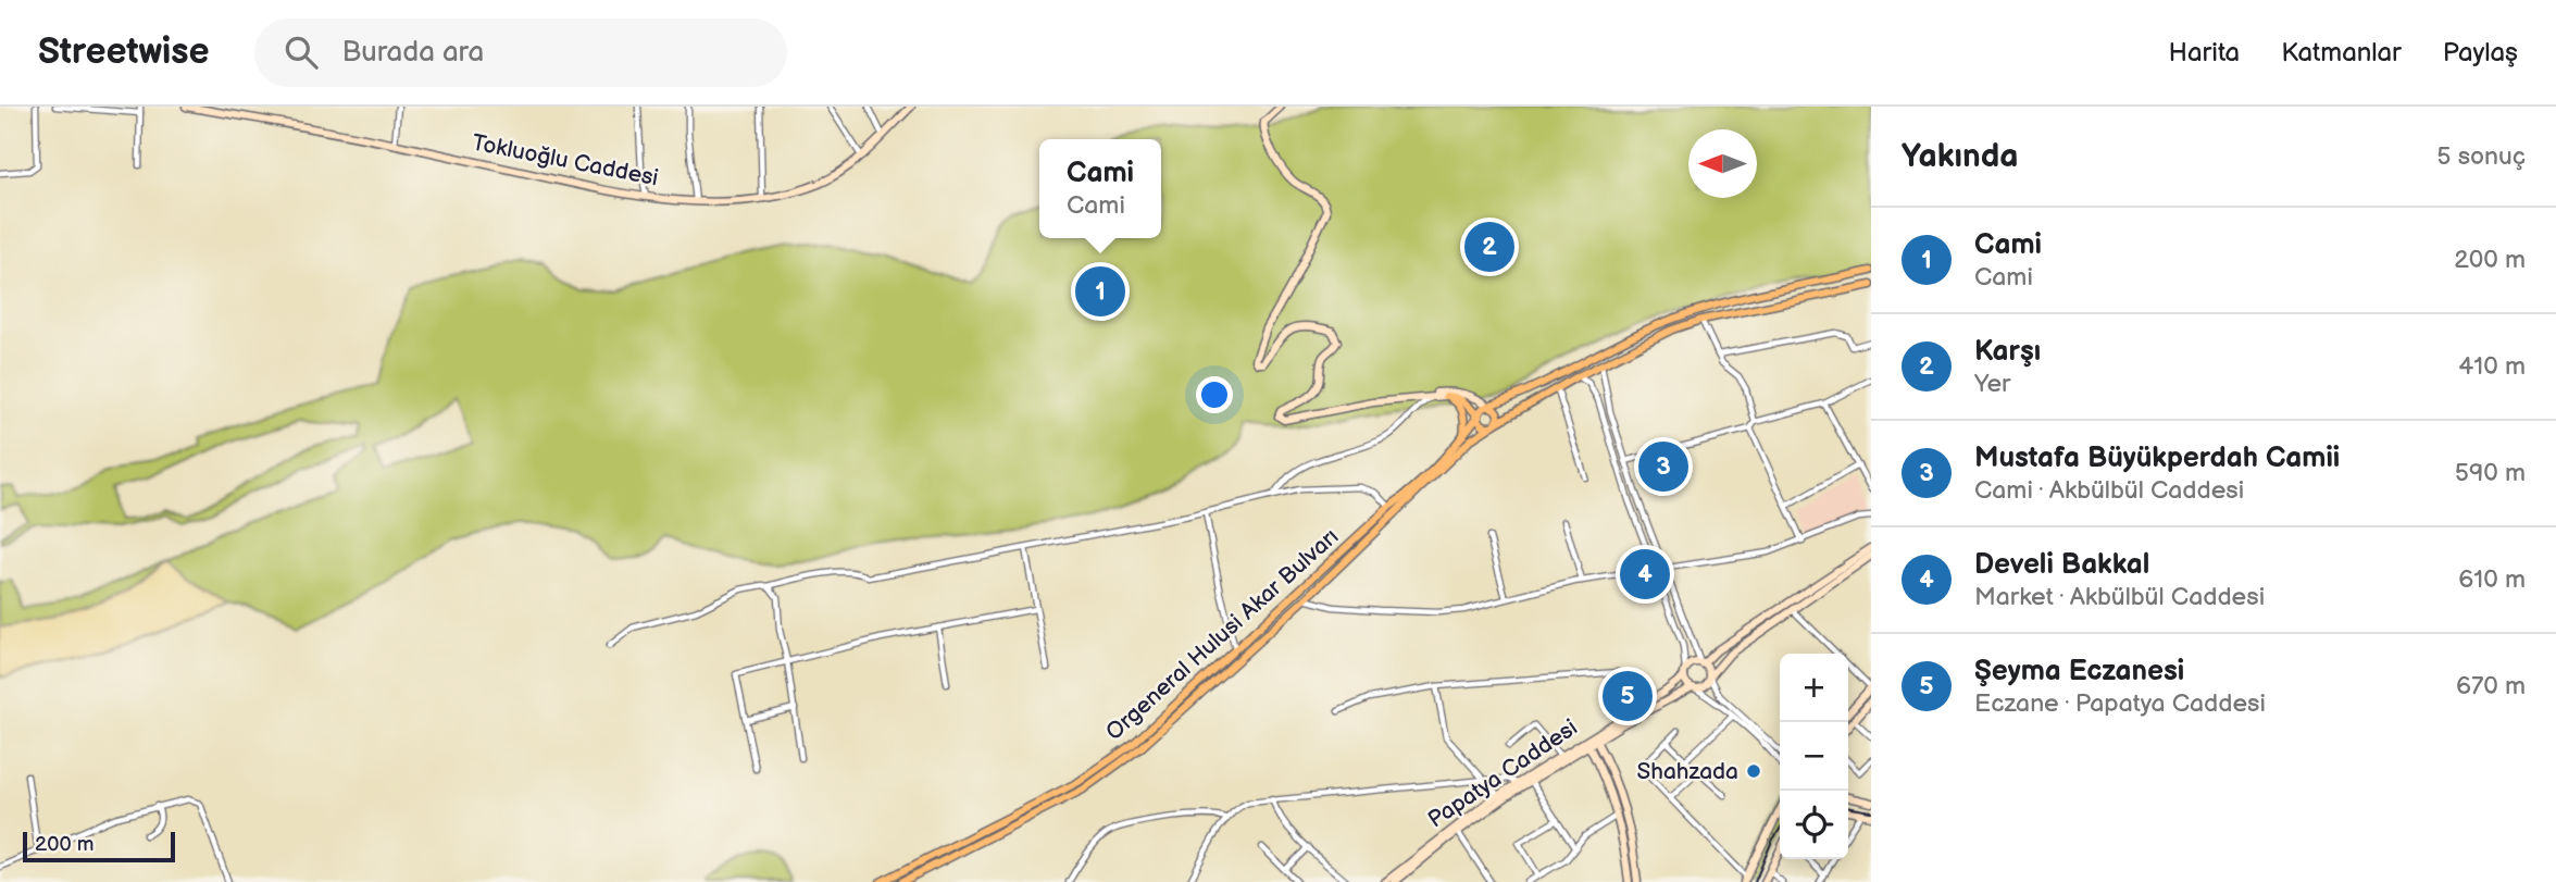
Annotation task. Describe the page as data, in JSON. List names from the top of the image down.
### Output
{
  "streets": {
    "main road": ["Orgeneral Hulusi Akar Bulvarı"],
    "street": ["Tokluoğlu Caddesi", "Papatya Caddesi"]
  },
  "places": ["Shahzada"],
  "scale_bar": "200 m",
  "north": "left",
  "page": {
    "header": "Streetwise",
    "search": "Burada ara",
    "nav": ["Harita", "Katmanlar", "Paylaş"],
    "heading": ["Yakında", "5 sonuç"],
    "popup": ["Cami", "Cami"],
    "list": [
      {
        "mark": "1",
        "name": "Cami",
        "note": "Cami",
        "value": "200 m"
      },
      {
        "mark": "2",
        "name": "Karşı",
        "note": "Yer",
        "value": "410 m"
      },
      {
        "mark": "3",
        "name": "Mustafa Büyükperdah Camii",
        "note": "Cami · Akbülbül Caddesi",
        "value": "590 m"
      },
      {
        "mark": "4",
        "name": "Develi Bakkal",
        "note": "Market · Akbülbül Caddesi",
        "value": "610 m"
      },
      {
        "mark": "5",
        "name": "Şeyma Eczanesi",
        "note": "Eczane · Papatya Caddesi",
        "value": "670 m"
      }
    ],
    "pins": [
      "2",
      "1",
      "3",
      "4",
      "5"
    ],
    "map_buttons": ["+", "−"],
    "scale": "200 m"
  }
}
